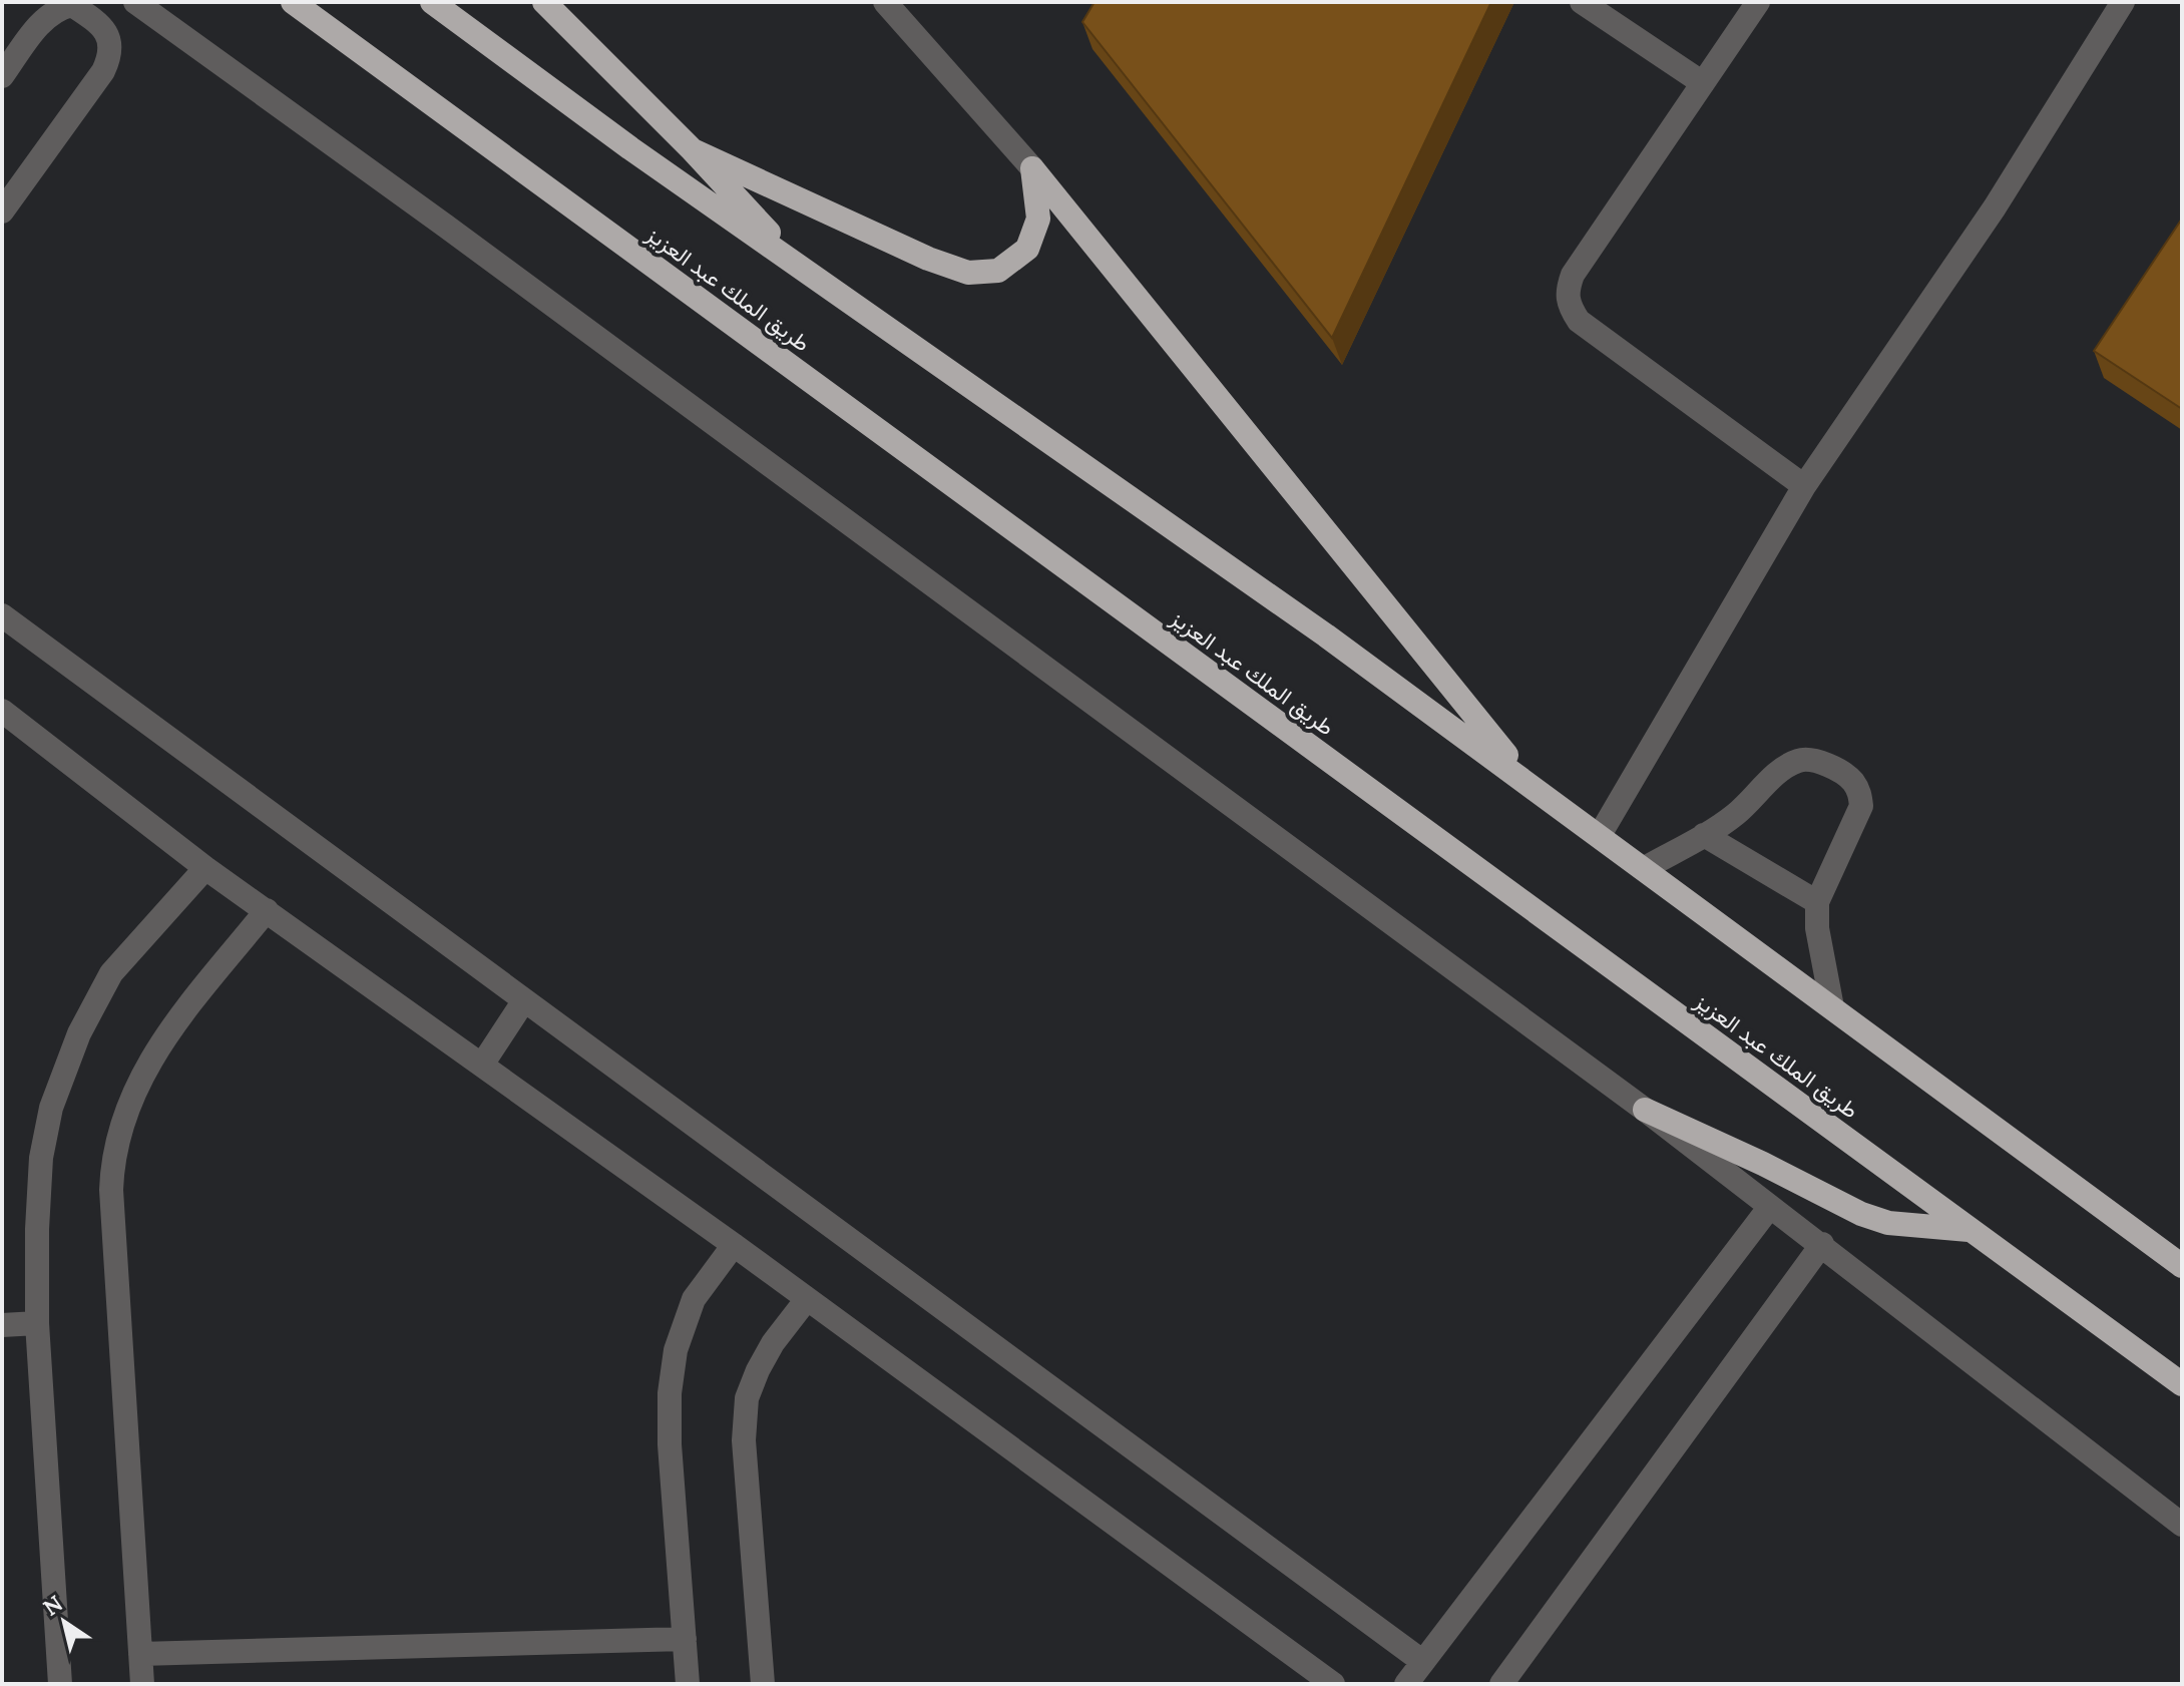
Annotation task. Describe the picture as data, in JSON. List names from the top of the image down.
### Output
{
  "streets": {
    "highway": ["طريق الملك عبد العزيز"]
  },
  "north": "top left"
}
